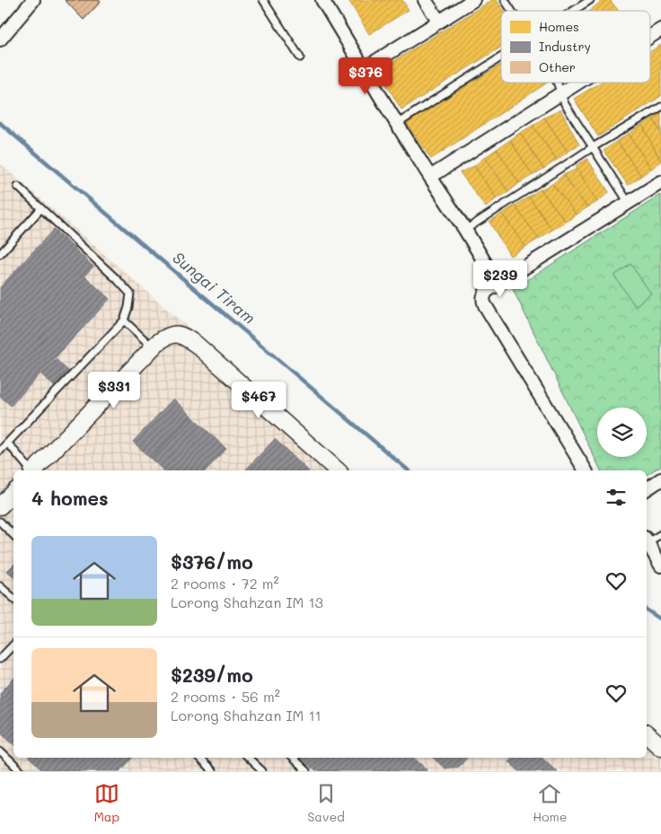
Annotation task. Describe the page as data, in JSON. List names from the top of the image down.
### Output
{
  "water": ["Sungai Tiram"],
  "legend": ["Homes", "Industry", "Other"],
  "page": {
    "price": [
      "$376",
      "$239",
      "$331",
      "$467"
    ],
    "heading": "4 homes",
    "list": [
      {
        "name": "$376/mo",
        "note": "2 rooms · 72 m² · Lorong Shahzan IM 13"
      },
      {
        "name": "$239/mo",
        "note": "2 rooms · 56 m² · Lorong Shahzan IM 11"
      }
    ],
    "tabs": ["Map", "Saved", "Home"]
  }
}
